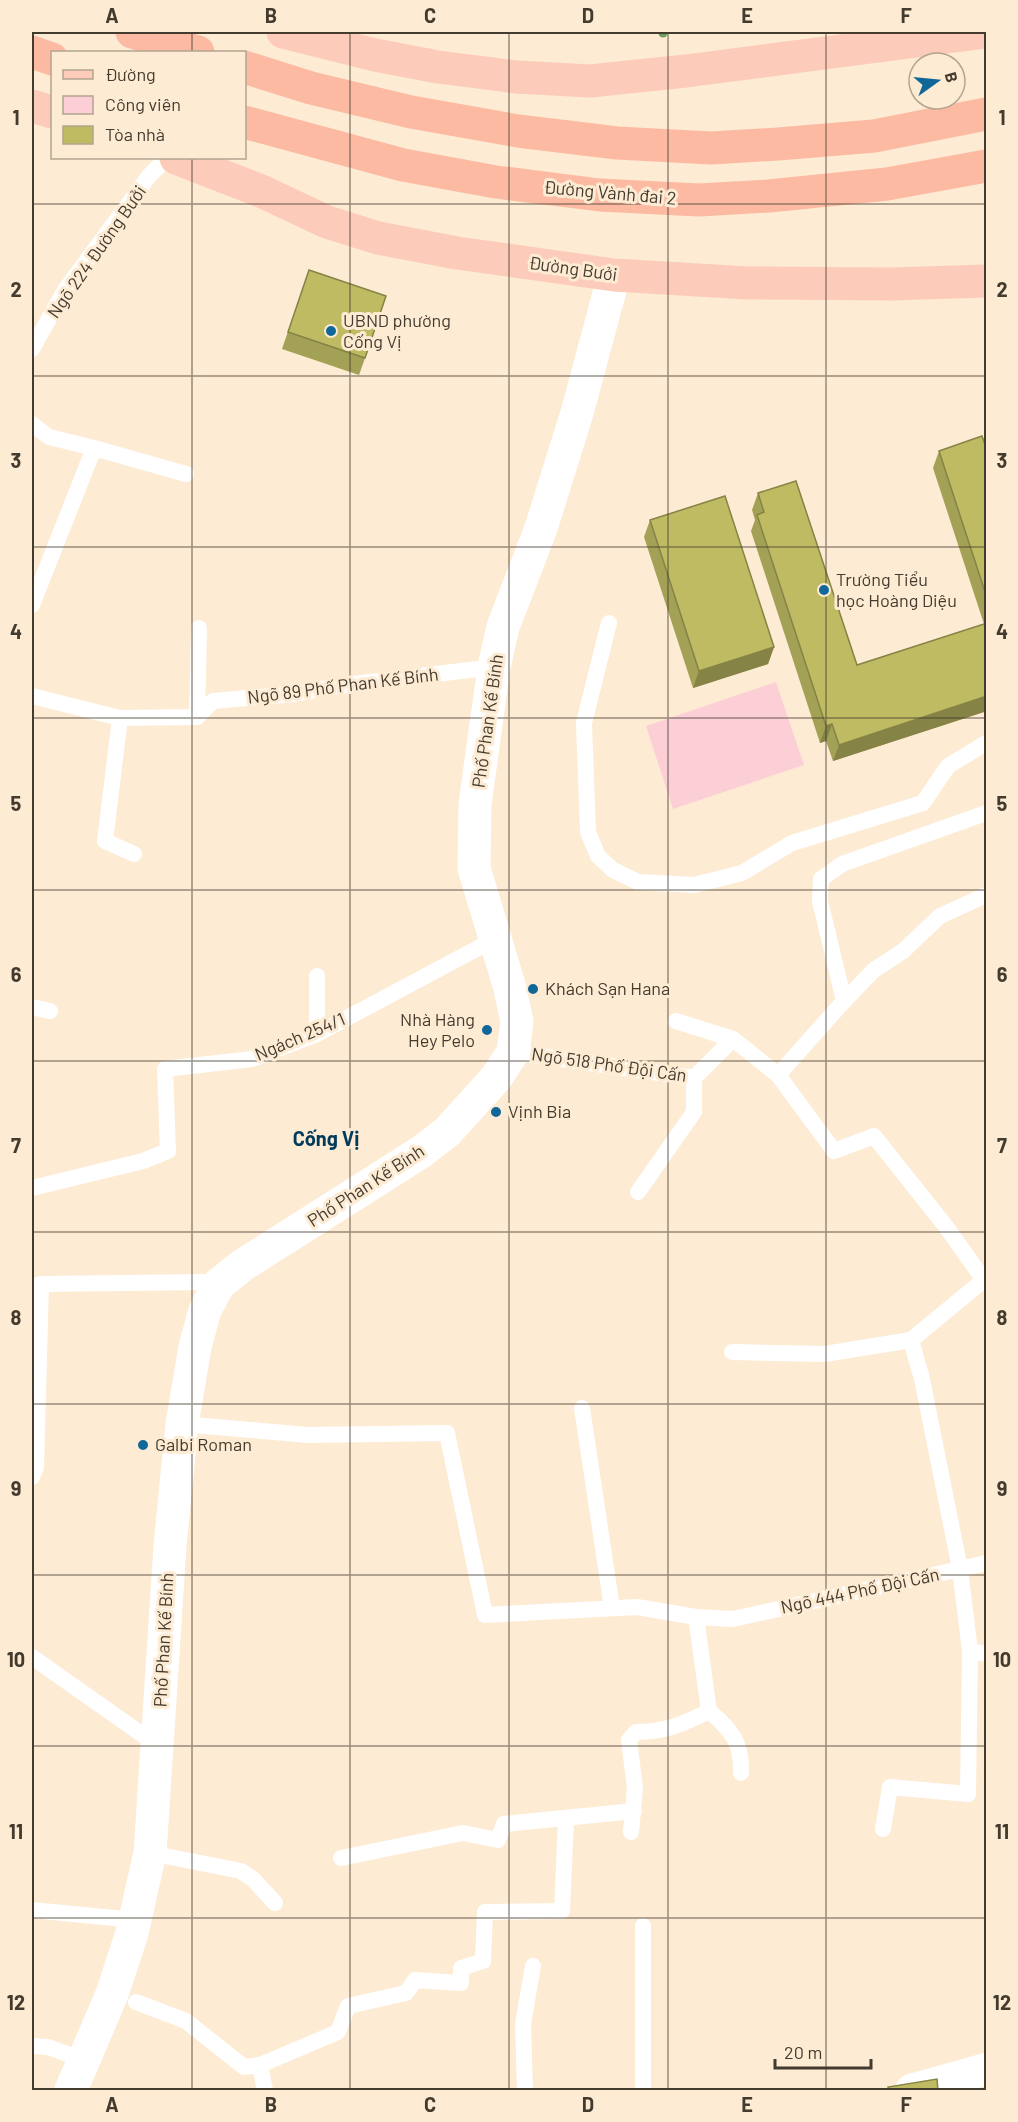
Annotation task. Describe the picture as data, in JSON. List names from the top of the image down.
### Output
{
  "streets": {
    "highway": ["Đường Vành đai 2"],
    "main road": ["Đường Bưởi"],
    "street": ["Phố Phan Kế Bính"],
    "lane": [
      "Ngõ 224 Đường Bưởi",
      "Ngõ 89 Phố Phan Kế Bính",
      "Ngách 254/1",
      "Ngõ 518 Phố Đội Cấn",
      "Ngõ 444 Phố Đội Cấn"
    ]
  },
  "crossings": [
    ["Đường Bưởi", "Phố Phan Kế Bính"],
    ["Ngõ 89 Phố Phan Kế Bính", "Phố Phan Kế Bính"],
    ["Phố Phan Kế Bính", "Ngách 254/1"],
    ["Phố Phan Kế Bính", "Ngõ 518 Phố Đội Cấn"],
    ["Phố Phan Kế Bính", "Ngõ 444 Phố Đội Cấn"]
  ],
  "districts": ["Cống Vị"],
  "places": [
    "UBND phường Cống Vị",
    "Trường Tiểu học Hoàng Diệu",
    "Khách Sạn Hana",
    "Nhà Hàng Hey Pelo",
    "Vịnh Bia",
    "Galbi Roman"
  ],
  "legend": ["Đường", "Công viên", "Tòa nhà"],
  "scale_bar": "20 m",
  "north": "right",
  "grid": {
    "columns": [
      "A",
      "B",
      "C",
      "D",
      "E",
      "F"
    ],
    "rows": [
      "1",
      "2",
      "3",
      "4",
      "5",
      "6",
      "7",
      "8",
      "9",
      "10",
      "11",
      "12"
    ]
  }
}
